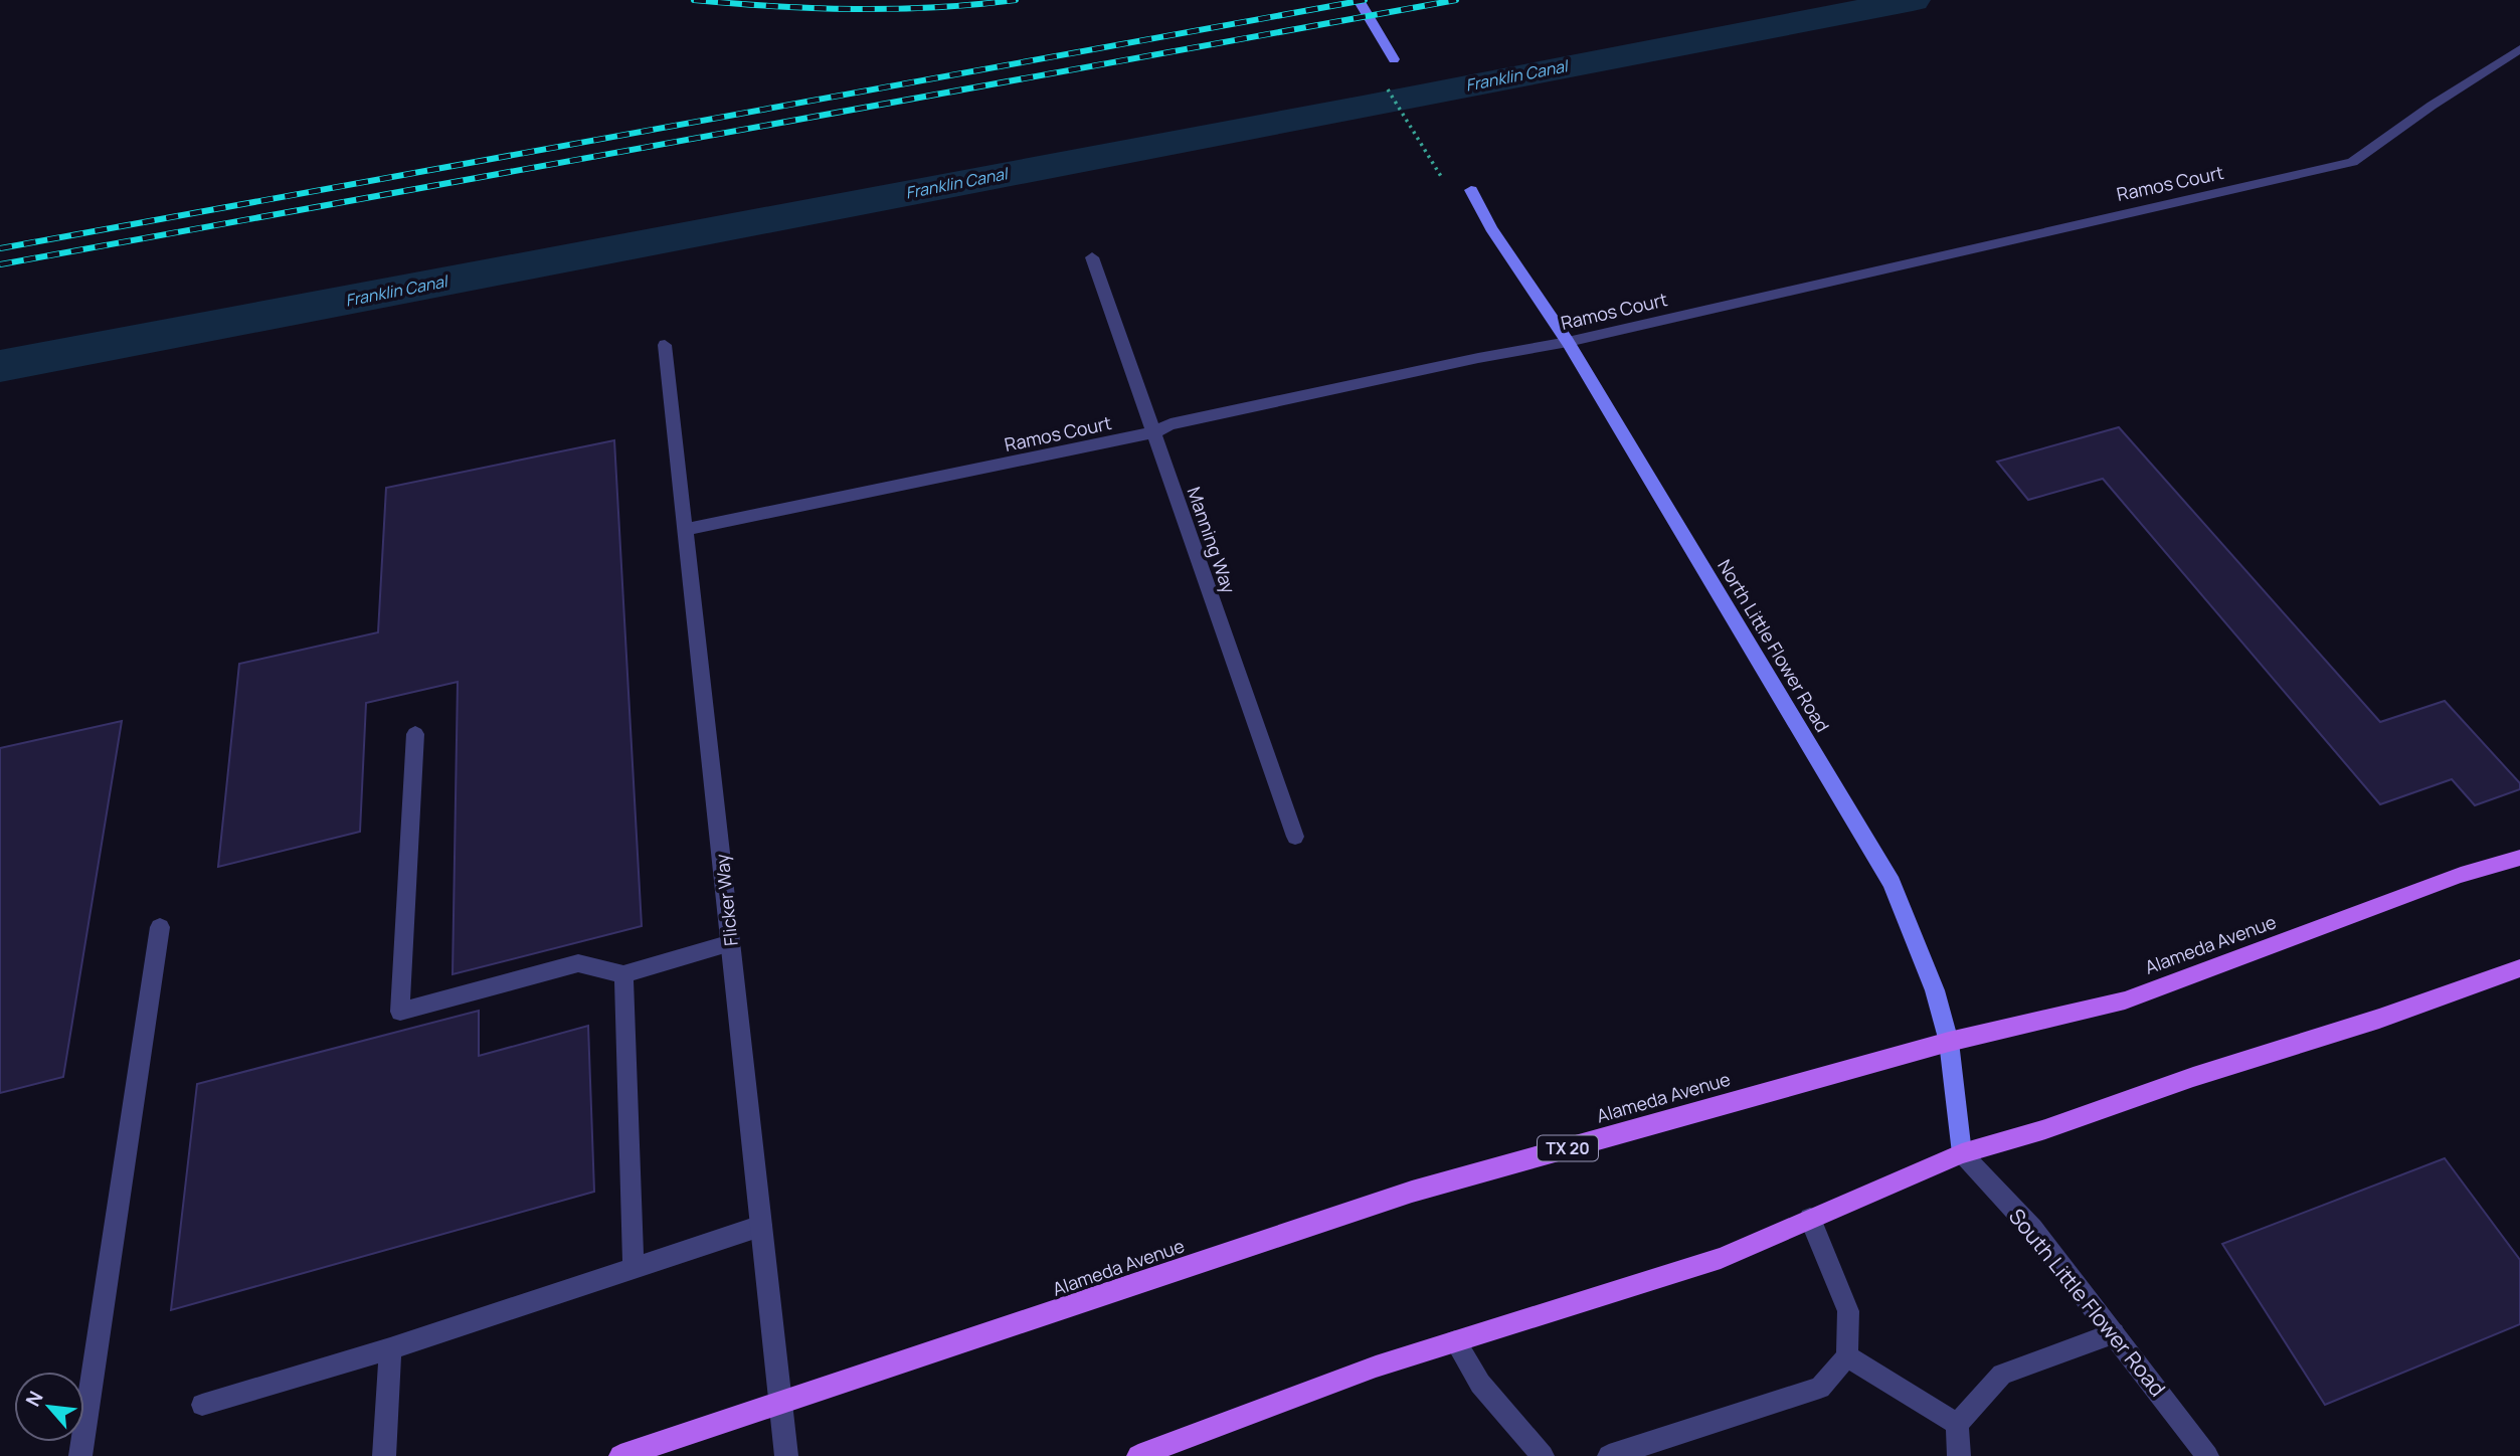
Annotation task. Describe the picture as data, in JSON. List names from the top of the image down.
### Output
{
  "streets": {
    "main road": ["Alameda Avenue", "TX 20"],
    "street": [
      "Ramos Court",
      "Manning Way",
      "North Little Flower Road",
      "Flicker Way",
      "South Little Flower Road"
    ]
  },
  "crossings": [
    ["Ramos Court", "Manning Way"],
    ["Ramos Court", "North Little Flower Road"],
    ["Ramos Court", "Flicker Way"],
    ["North Little Flower Road", "Alameda Avenue"],
    ["North Little Flower Road", "South Little Flower Road"],
    ["Flicker Way", "Alameda Avenue"]
  ],
  "water": ["Franklin Canal"],
  "north": "top left"
}
